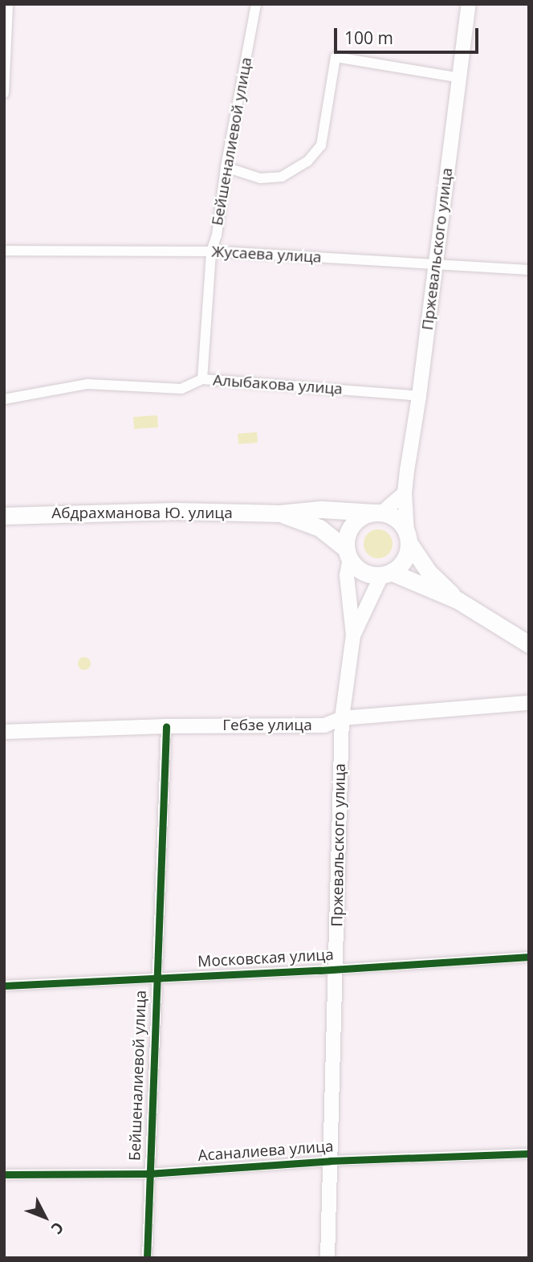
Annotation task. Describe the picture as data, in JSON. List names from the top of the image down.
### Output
{
  "streets": {
    "highway": ["Абдрахманова Ю. улица"],
    "main road": ["Пржевальского улица", "Гебзе улица"],
    "street": [
      "Бейшеналиевой улица",
      "Жусаева улица",
      "Алыбакова улица",
      "Московская улица",
      "Асаналиева улица"
    ]
  },
  "crossings": [
    ["Бейшеналиевой улица", "Жусаева улица"],
    ["Бейшеналиевой улица", "Алыбакова улица"],
    ["Бейшеналиевой улица", "Гебзе улица"],
    ["Бейшеналиевой улица", "Московская улица"],
    ["Бейшеналиевой улица", "Асаналиева улица"],
    ["Пржевальского улица", "Жусаева улица"],
    ["Пржевальского улица", "Алыбакова улица"],
    ["Пржевальского улица", "Абдрахманова Ю. улица"],
    ["Пржевальского улица", "Гебзе улица"],
    ["Пржевальского улица", "Московская улица"],
    ["Пржевальского улица", "Асаналиева улица"]
  ],
  "scale_bar": "100 m",
  "north": "bottom right"
}
